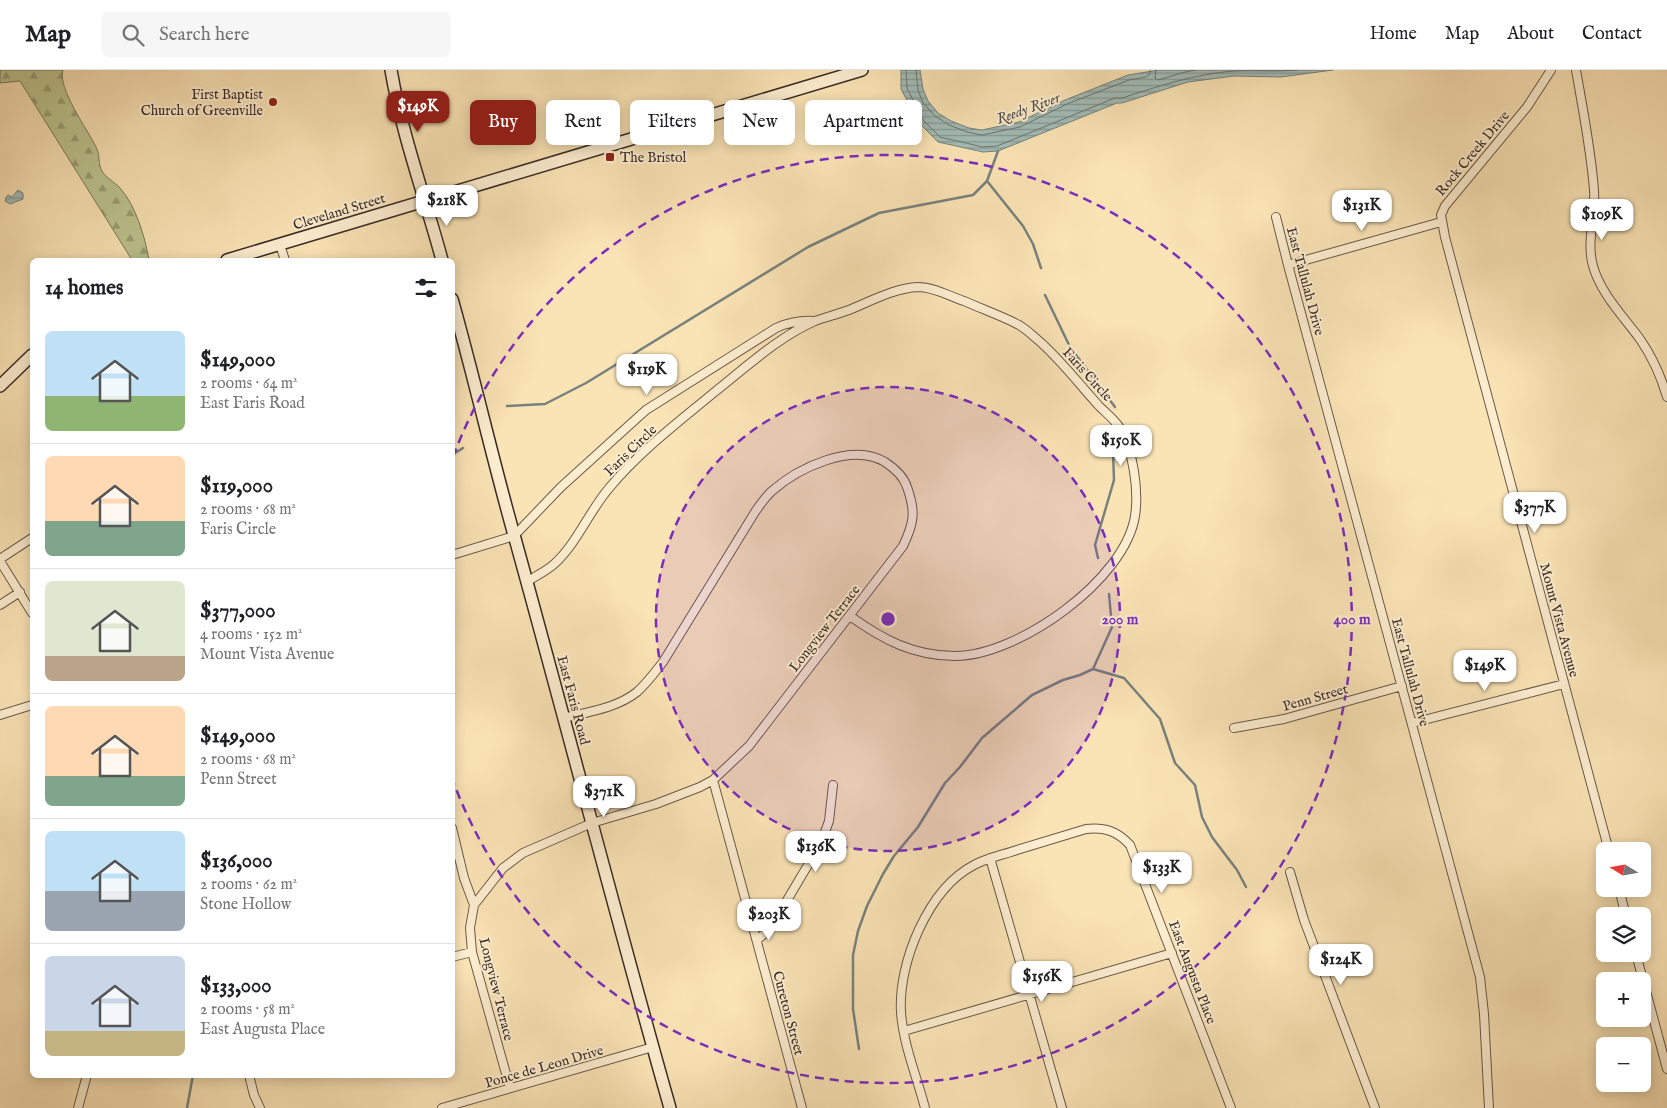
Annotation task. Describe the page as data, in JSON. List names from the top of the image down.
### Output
{
  "streets": {
    "main road": ["Cleveland Street", "East Faris Road"],
    "street": [
      "Rock Creek Drive",
      "East Tallulah Drive",
      "Faris Circle",
      "Mount Vista Avenue",
      "Longview Terrace",
      "Penn Street",
      "East Augusta Place",
      "Cureton Street",
      "Ponce de Leon Drive"
    ]
  },
  "crossings": [
    ["Rock Creek Drive", "Mount Vista Avenue"],
    ["East Tallulah Drive", "Penn Street"],
    ["Faris Circle", "Longview Terrace"],
    ["Faris Circle", "East Faris Road"],
    ["Longview Terrace", "East Faris Road"],
    ["Longview Terrace", "Cureton Street"],
    ["Longview Terrace", "Ponce de Leon Drive"],
    ["East Faris Road", "Ponce de Leon Drive"]
  ],
  "water": ["Reedy River"],
  "places": {
    "other": ["First Baptist Church of Greenville"],
    "transit": ["The Bristol"]
  },
  "north": "left",
  "page": {
    "header": "Map",
    "search": "Search here",
    "nav": [
      "Home",
      "Map",
      "About",
      "Contact"
    ],
    "price": [
      "$149K",
      "$218K",
      "$131K",
      "$109K",
      "$119K",
      "$150K",
      "$377K",
      "$149K",
      "$371K",
      "$136K",
      "$133K",
      "$203K",
      "$124K",
      "$156K"
    ],
    "chip": [
      "Buy",
      "Rent",
      "Filters",
      "New",
      "Apartment"
    ],
    "heading": "14 homes",
    "list": [
      {
        "name": "$149,000",
        "note": "2 rooms · 64 m² · East Faris Road"
      },
      {
        "name": "$119,000",
        "note": "2 rooms · 68 m² · Faris Circle"
      },
      {
        "name": "$377,000",
        "note": "4 rooms · 152 m² · Mount Vista Avenue"
      },
      {
        "name": "$149,000",
        "note": "2 rooms · 68 m² · Penn Street"
      },
      {
        "name": "$136,000",
        "note": "2 rooms · 62 m² · Stone Hollow"
      },
      {
        "name": "$133,000",
        "note": "2 rooms · 58 m² · East Augusta Place"
      }
    ],
    "map_buttons": ["+", "−"]
  },
  "rings": ["200 m", "400 m"]
}
